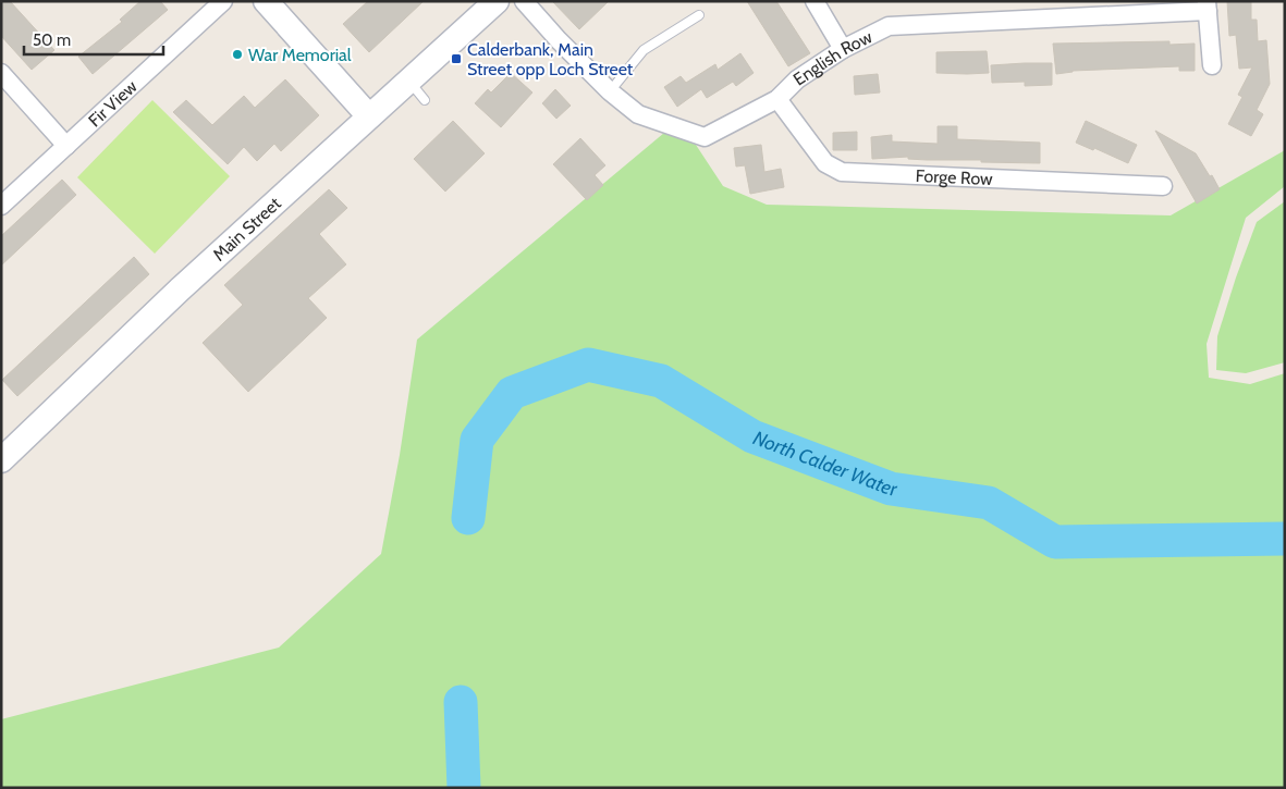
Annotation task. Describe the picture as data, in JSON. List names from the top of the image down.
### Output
{
  "streets": {
    "main road": ["Main Street"],
    "street": ["English Row", "Fir View", "Forge Row"]
  },
  "crossings": [
    ["English Row", "Forge Row"]
  ],
  "water": ["North Calder Water"],
  "places": {
    "other": ["War Memorial"],
    "transit": ["Calderbank, Main Street opp Loch Street"]
  },
  "scale_bar": "50 m"
}
